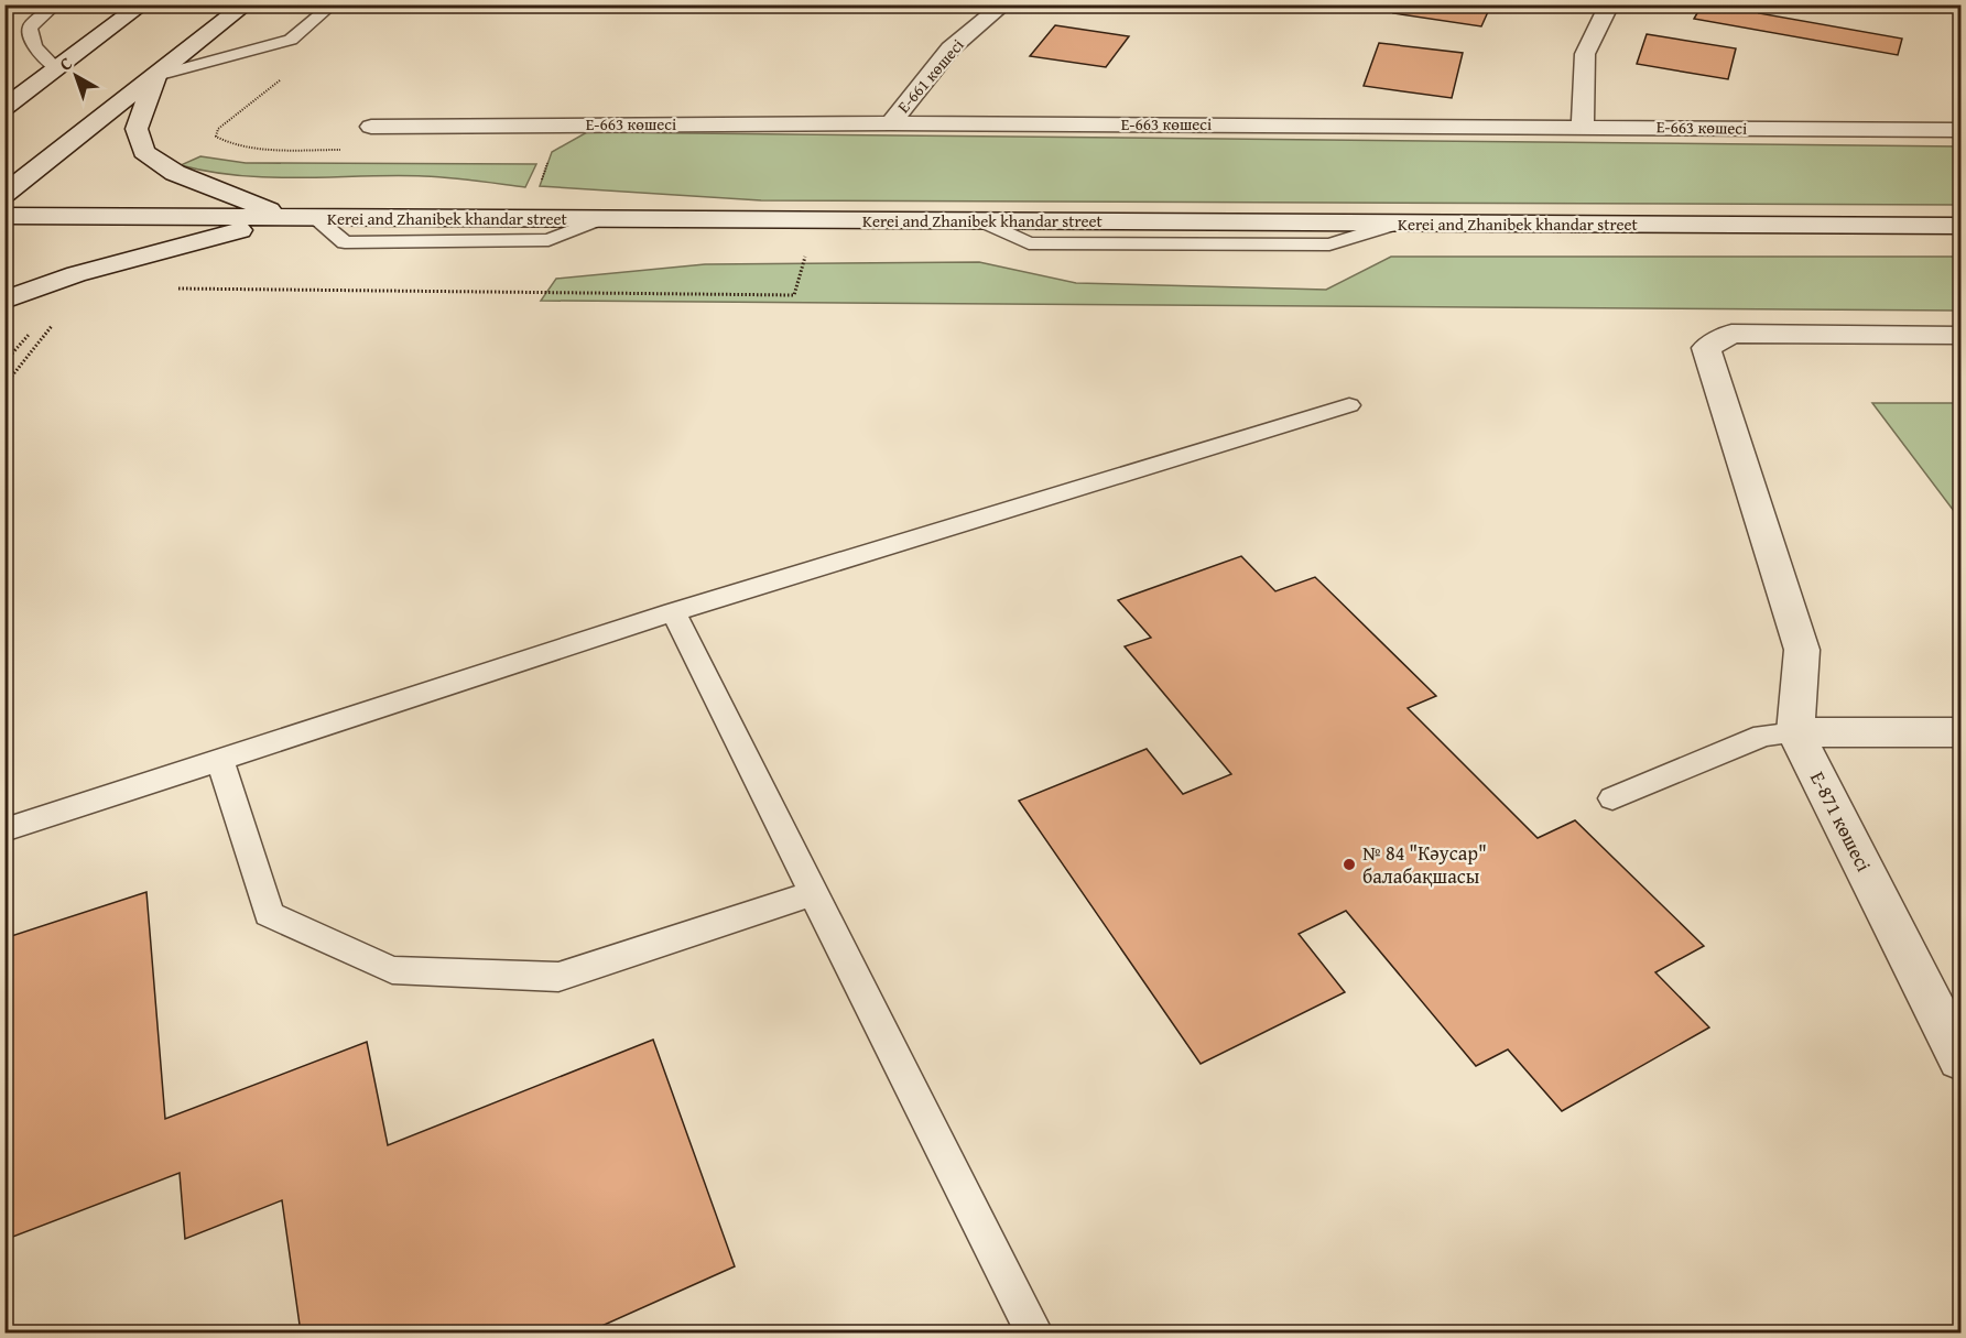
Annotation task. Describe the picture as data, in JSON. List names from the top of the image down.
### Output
{
  "streets": {
    "main road": [
      "Е-661 көшесі",
      "Е-663 көшесі",
      "Kerei and Zhanibek khandar street",
      "Е-871 көшесі"
    ]
  },
  "crossings": [
    ["Е-661 көшесі", "Е-663 көшесі"]
  ],
  "places": ["№ 84 \"Кәусар\" балабақшасы"],
  "north": "top left"
}
